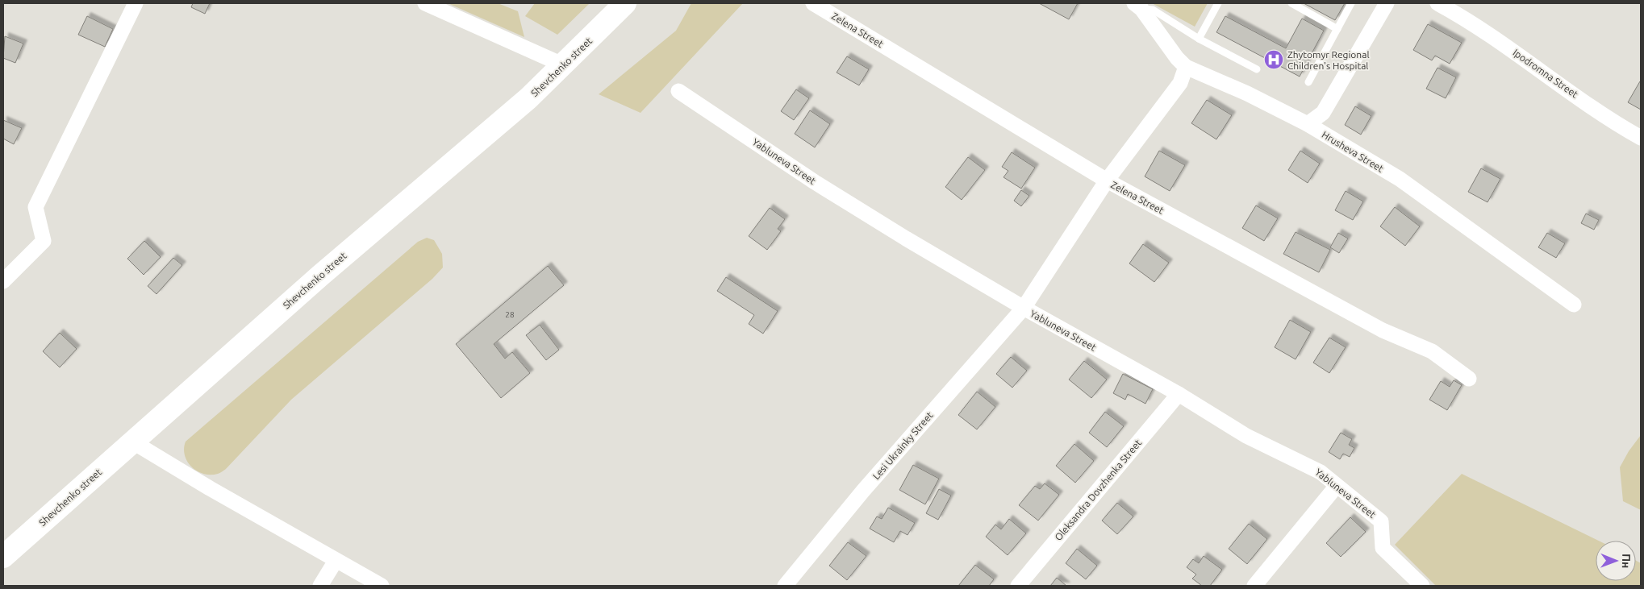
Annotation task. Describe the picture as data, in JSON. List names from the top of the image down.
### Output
{
  "streets": {
    "main road": ["Shevchenko street"],
    "street": [
      "Zelena Street",
      "Ipodromna Street",
      "Hrusheva Street",
      "Yabluneva Street",
      "Lesi Ukrainky Street",
      "Oleksandra Dovzhenka Street"
    ]
  },
  "crossings": [
    ["Zelena Street", "Lesi Ukrainky Street"],
    ["Hrusheva Street", "Lesi Ukrainky Street"],
    ["Yabluneva Street", "Lesi Ukrainky Street"],
    ["Yabluneva Street", "Oleksandra Dovzhenka Street"]
  ],
  "places": {
    "hospital": ["Zhytomyr Regional Children's Hospital"]
  },
  "house_numbers": ["28"],
  "north": "right"
}
